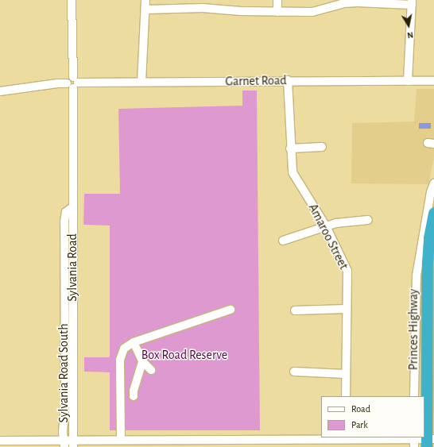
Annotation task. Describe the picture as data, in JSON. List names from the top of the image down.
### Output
{
  "streets": {
    "highway": ["Princes Highway"],
    "street": [
      "Garnet Road",
      "Amaroo Street",
      "Sylvania Road",
      "Sylvania Road South"
    ]
  },
  "crossings": [
    ["Garnet Road", "Amaroo Street"],
    ["Garnet Road", "Sylvania Road"],
    ["Sylvania Road", "Sylvania Road South"]
  ],
  "parks": ["Box Road Reserve"],
  "legend": ["Road", "Park"],
  "north": "bottom"
}
